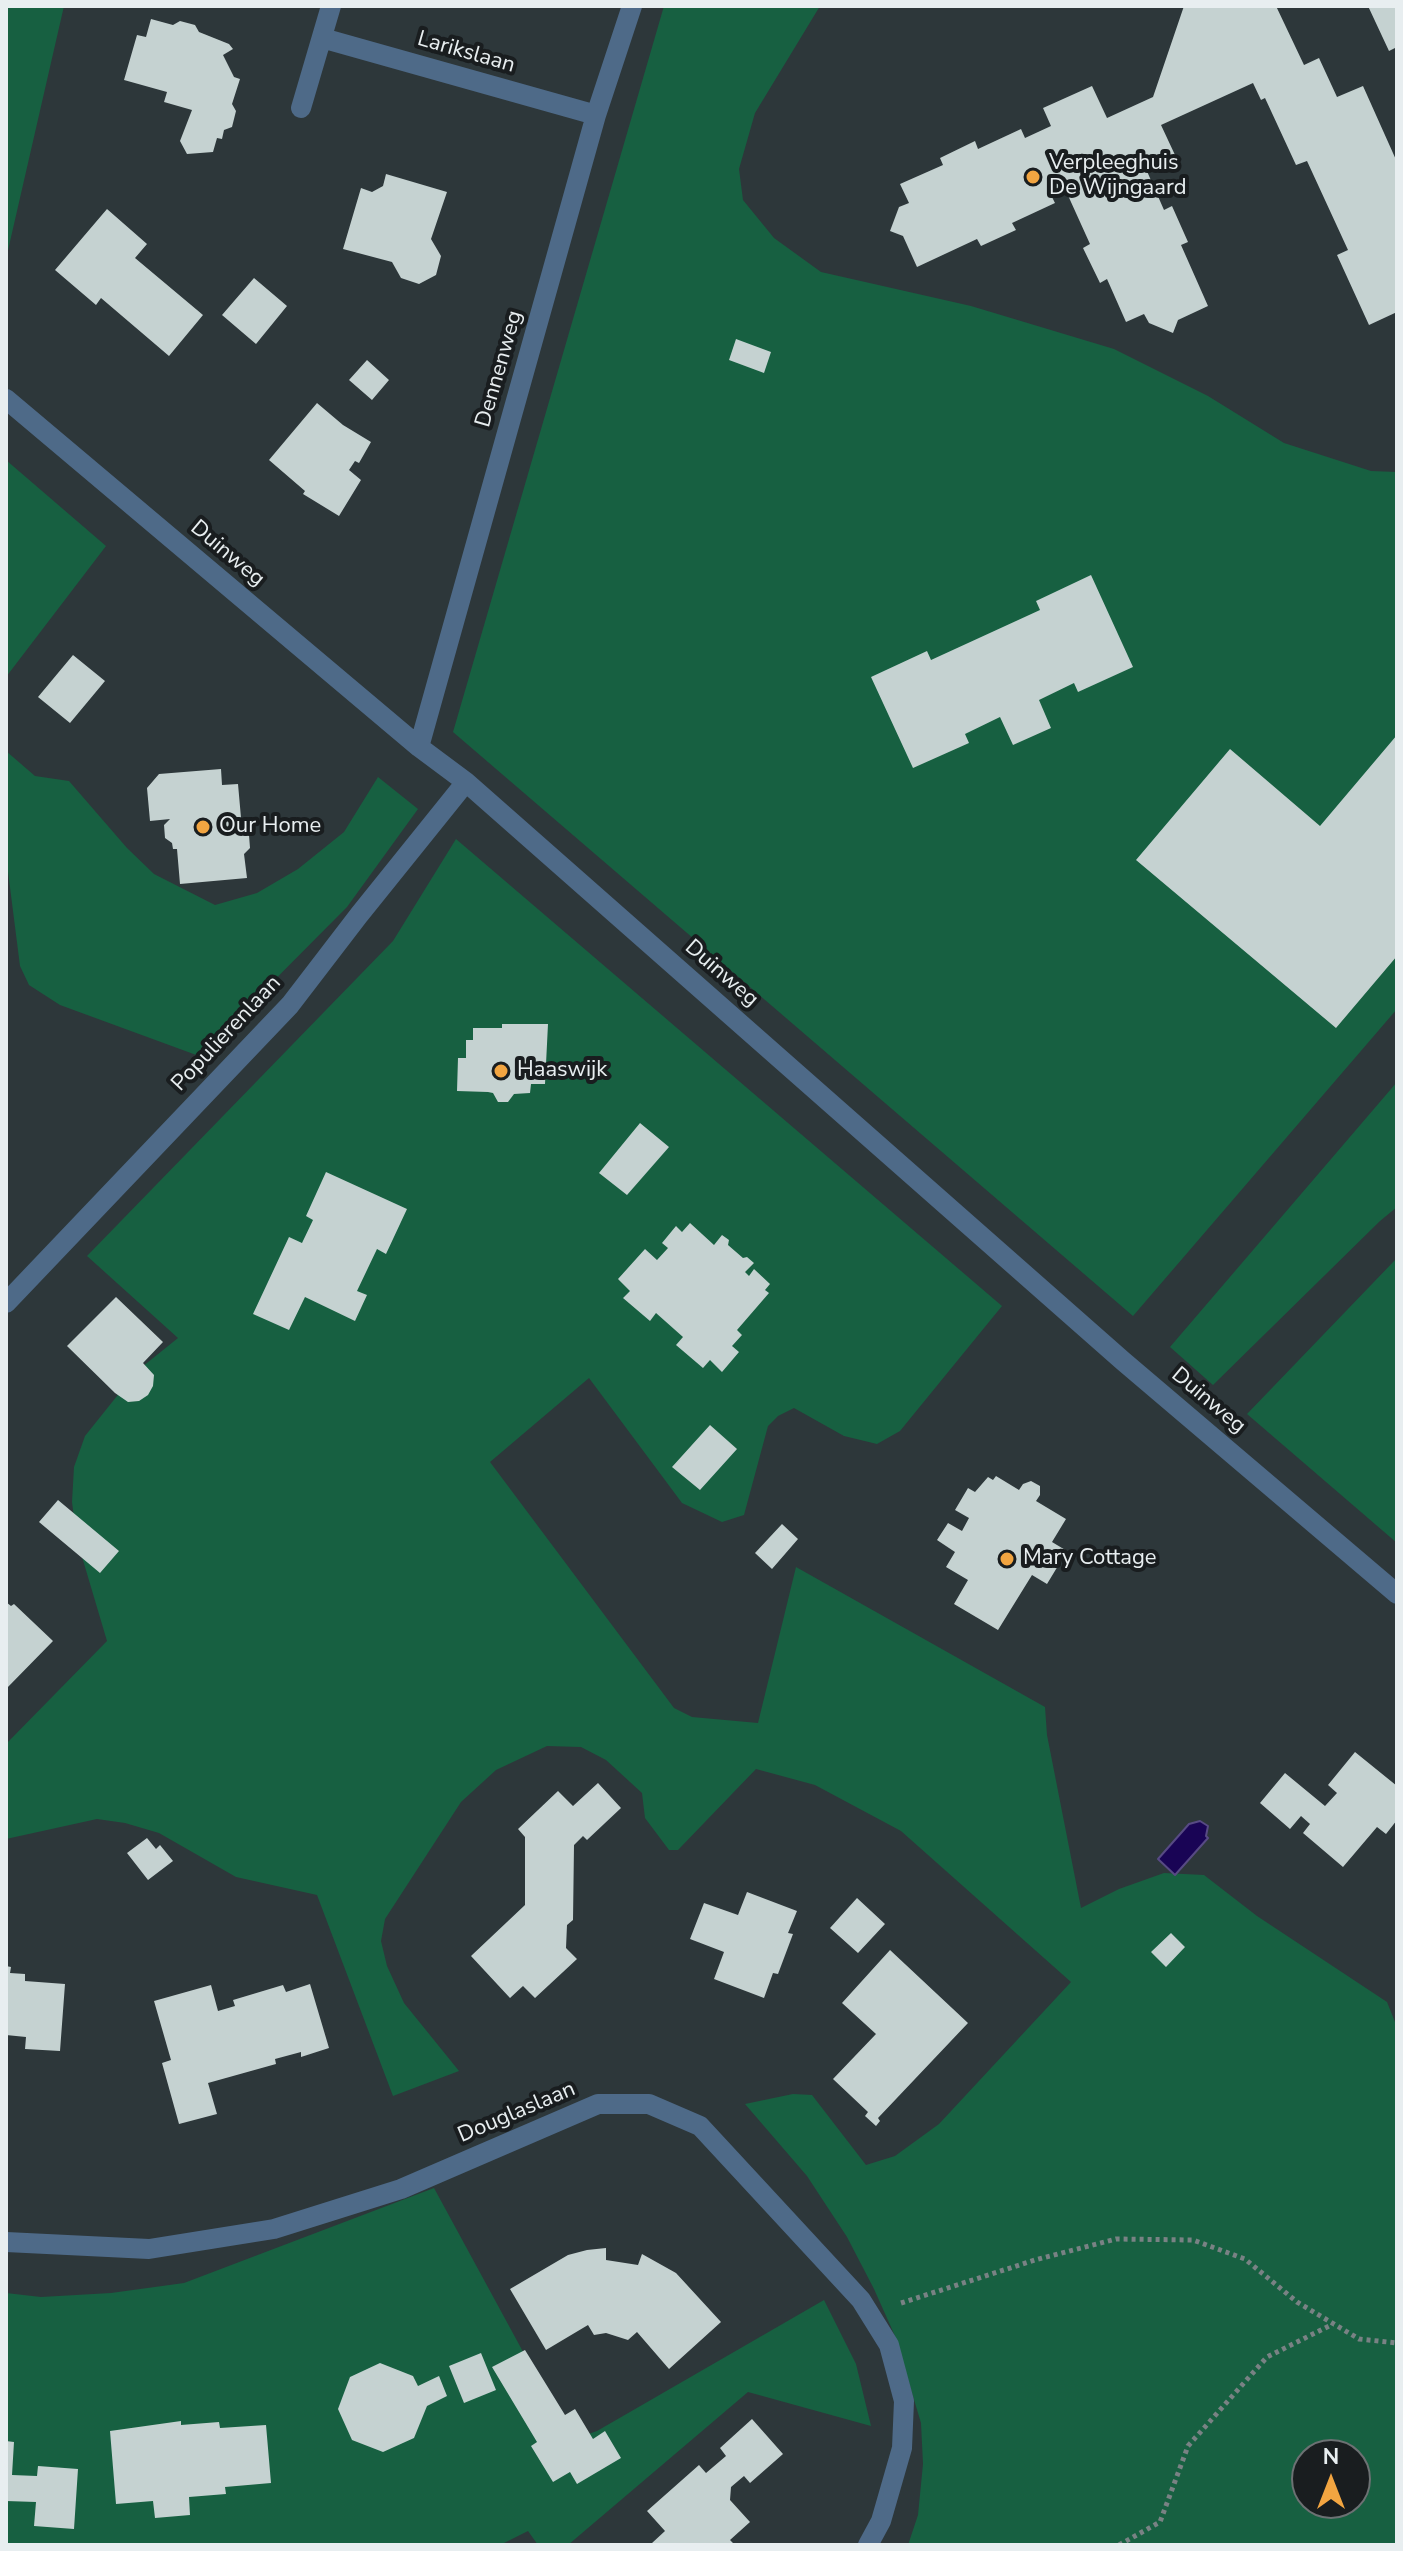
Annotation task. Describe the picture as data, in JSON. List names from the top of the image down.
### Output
{
  "streets": {
    "street": [
      "Larikslaan",
      "Dennenweg",
      "Duinweg",
      "Populierenlaan",
      "Douglaslaan"
    ]
  },
  "crossings": [
    ["Larikslaan", "Dennenweg"],
    ["Dennenweg", "Duinweg"],
    ["Duinweg", "Populierenlaan"]
  ],
  "places": [
    "Verpleeghuis De Wijngaard",
    "Our Home",
    "Haaswijk",
    "Mary Cottage"
  ],
  "north": "top"
}
